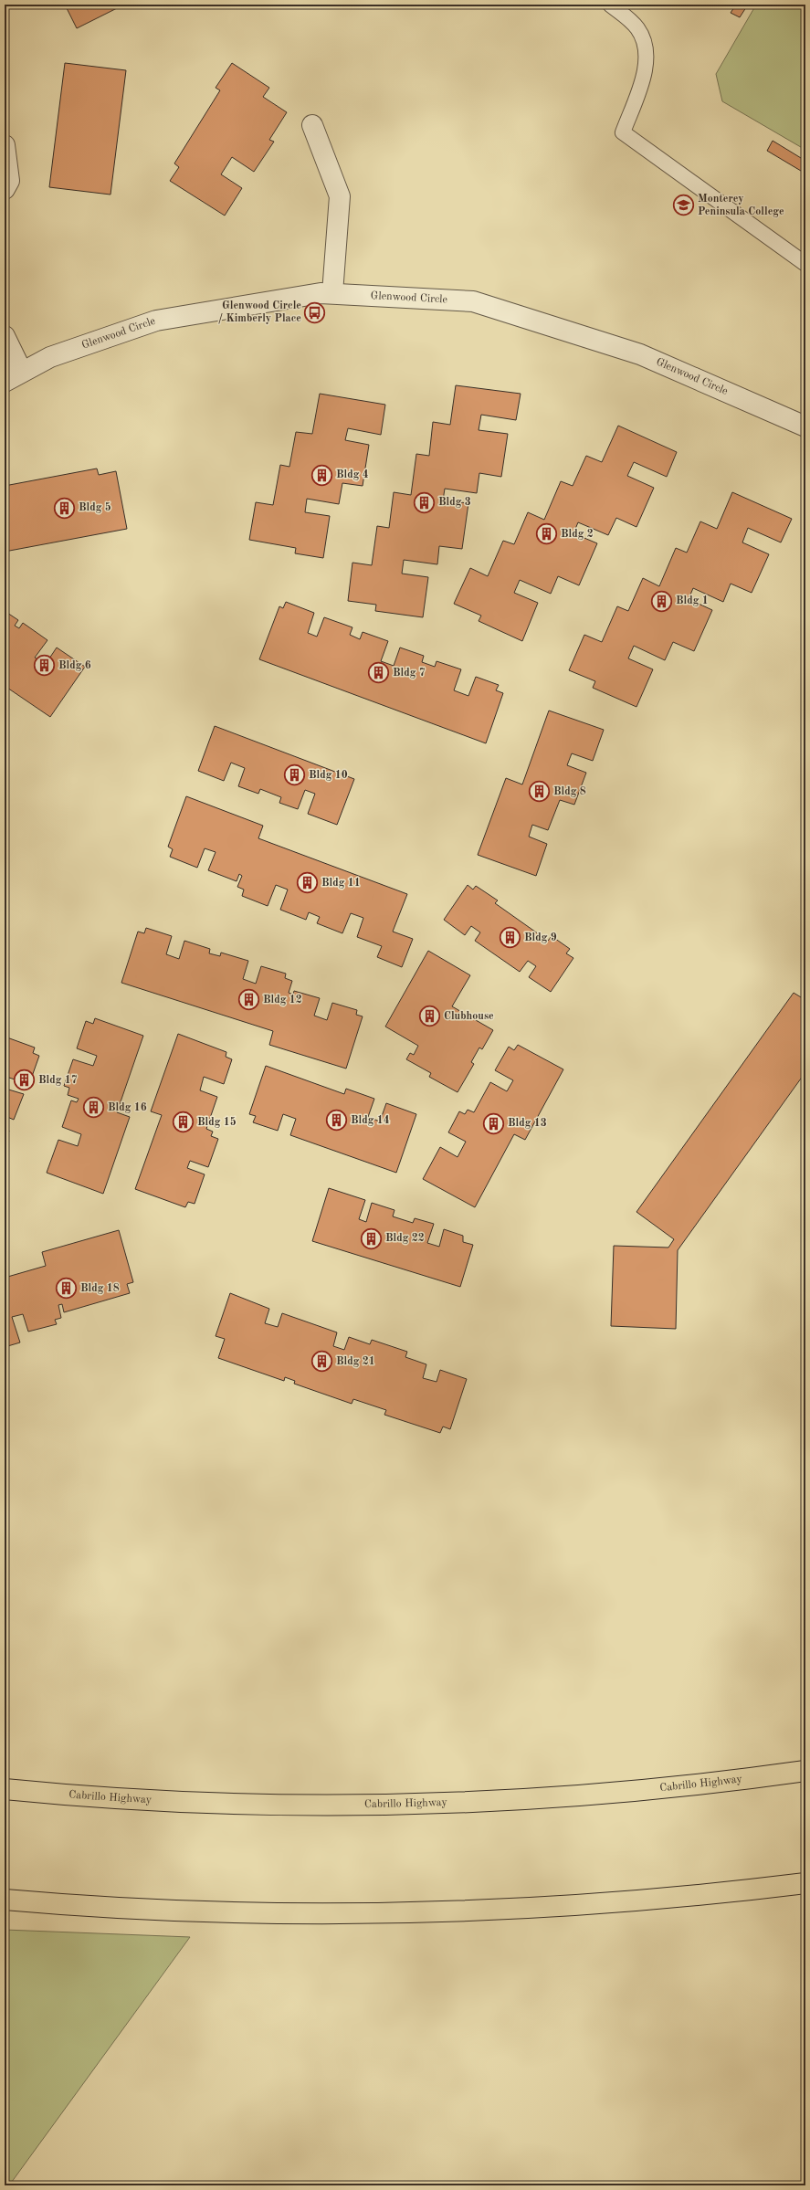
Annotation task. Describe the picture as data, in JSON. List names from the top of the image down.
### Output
{
  "streets": {
    "highway": ["Cabrillo Highway"],
    "street": ["Glenwood Circle"]
  },
  "places": {
    "school or university": ["Monterey Peninsula College"],
    "bus stop": ["Glenwood Circle / Kimberly Place"],
    "building": [
      "Bldg 4",
      "Bldg 3",
      "Bldg 5",
      "Bldg 2",
      "Bldg 1",
      "Bldg 6",
      "Bldg 7",
      "Bldg 10",
      "Bldg 8",
      "Bldg 11",
      "Bldg 9",
      "Bldg 12",
      "Clubhouse",
      "Bldg 17",
      "Bldg 16",
      "Bldg 14",
      "Bldg 15",
      "Bldg 13",
      "Bldg 22",
      "Bldg 18",
      "Bldg 21"
    ]
  }
}
